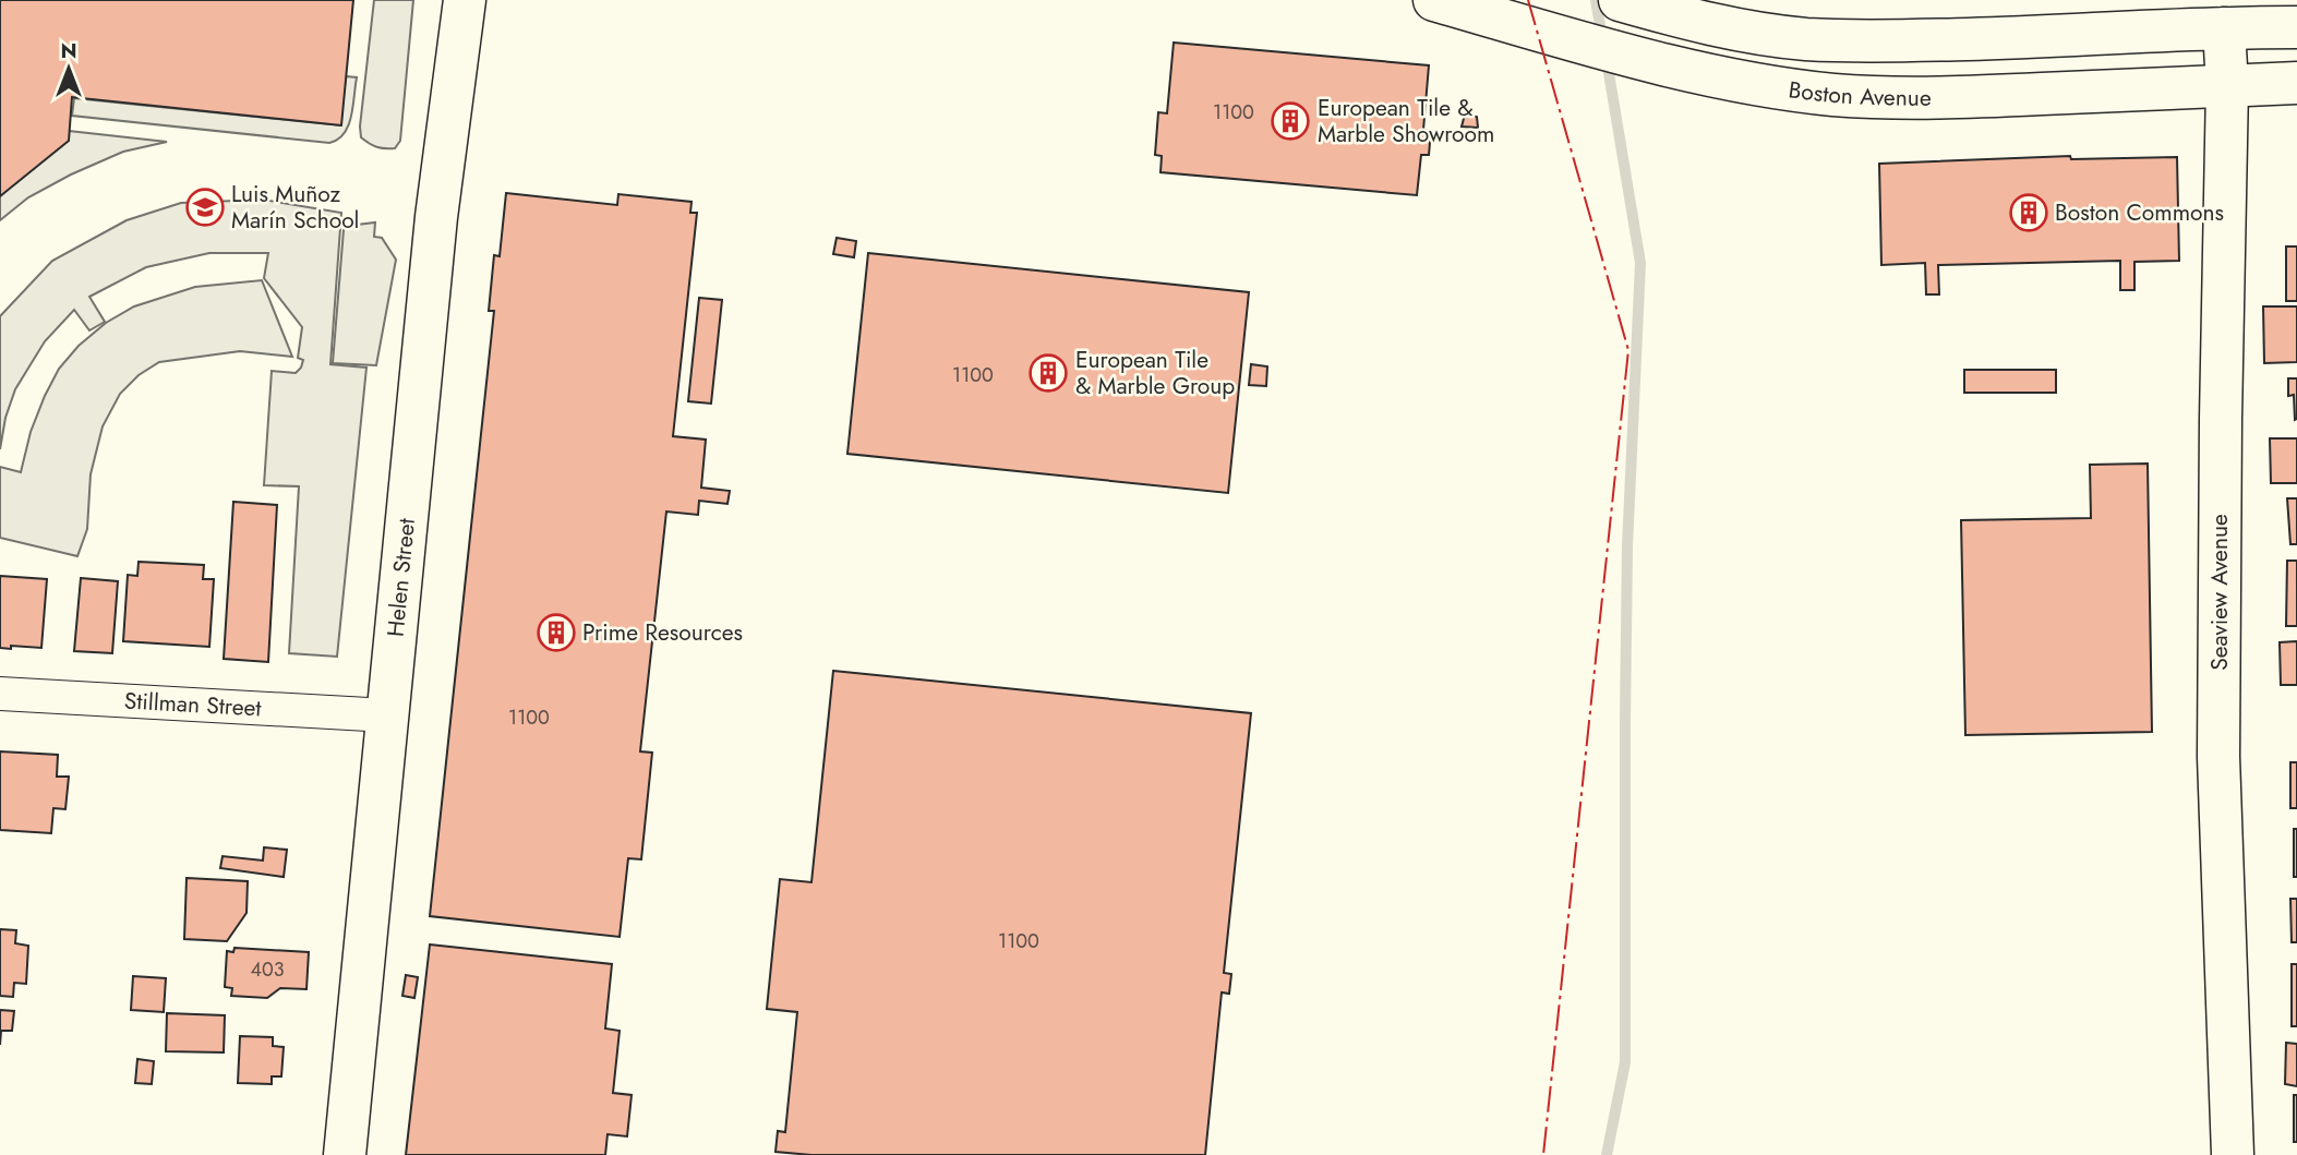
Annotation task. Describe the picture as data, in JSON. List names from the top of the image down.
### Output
{
  "streets": {
    "main road": ["Boston Avenue", "Helen Street", "Seaview Avenue"],
    "street": ["Stillman Street"]
  },
  "crossings": [
    ["Boston Avenue", "Seaview Avenue"],
    ["Helen Street", "Stillman Street"]
  ],
  "places": {
    "building": [
      "European Tile & Marble Showroom",
      "Boston Commons",
      "European Tile & Marble Group",
      "Prime Resources"
    ],
    "school or university": ["Luis Muñoz Marín School"]
  },
  "house_numbers": [
    "1100",
    "1100",
    "1100",
    "1100",
    "403"
  ],
  "north": "top"
}
